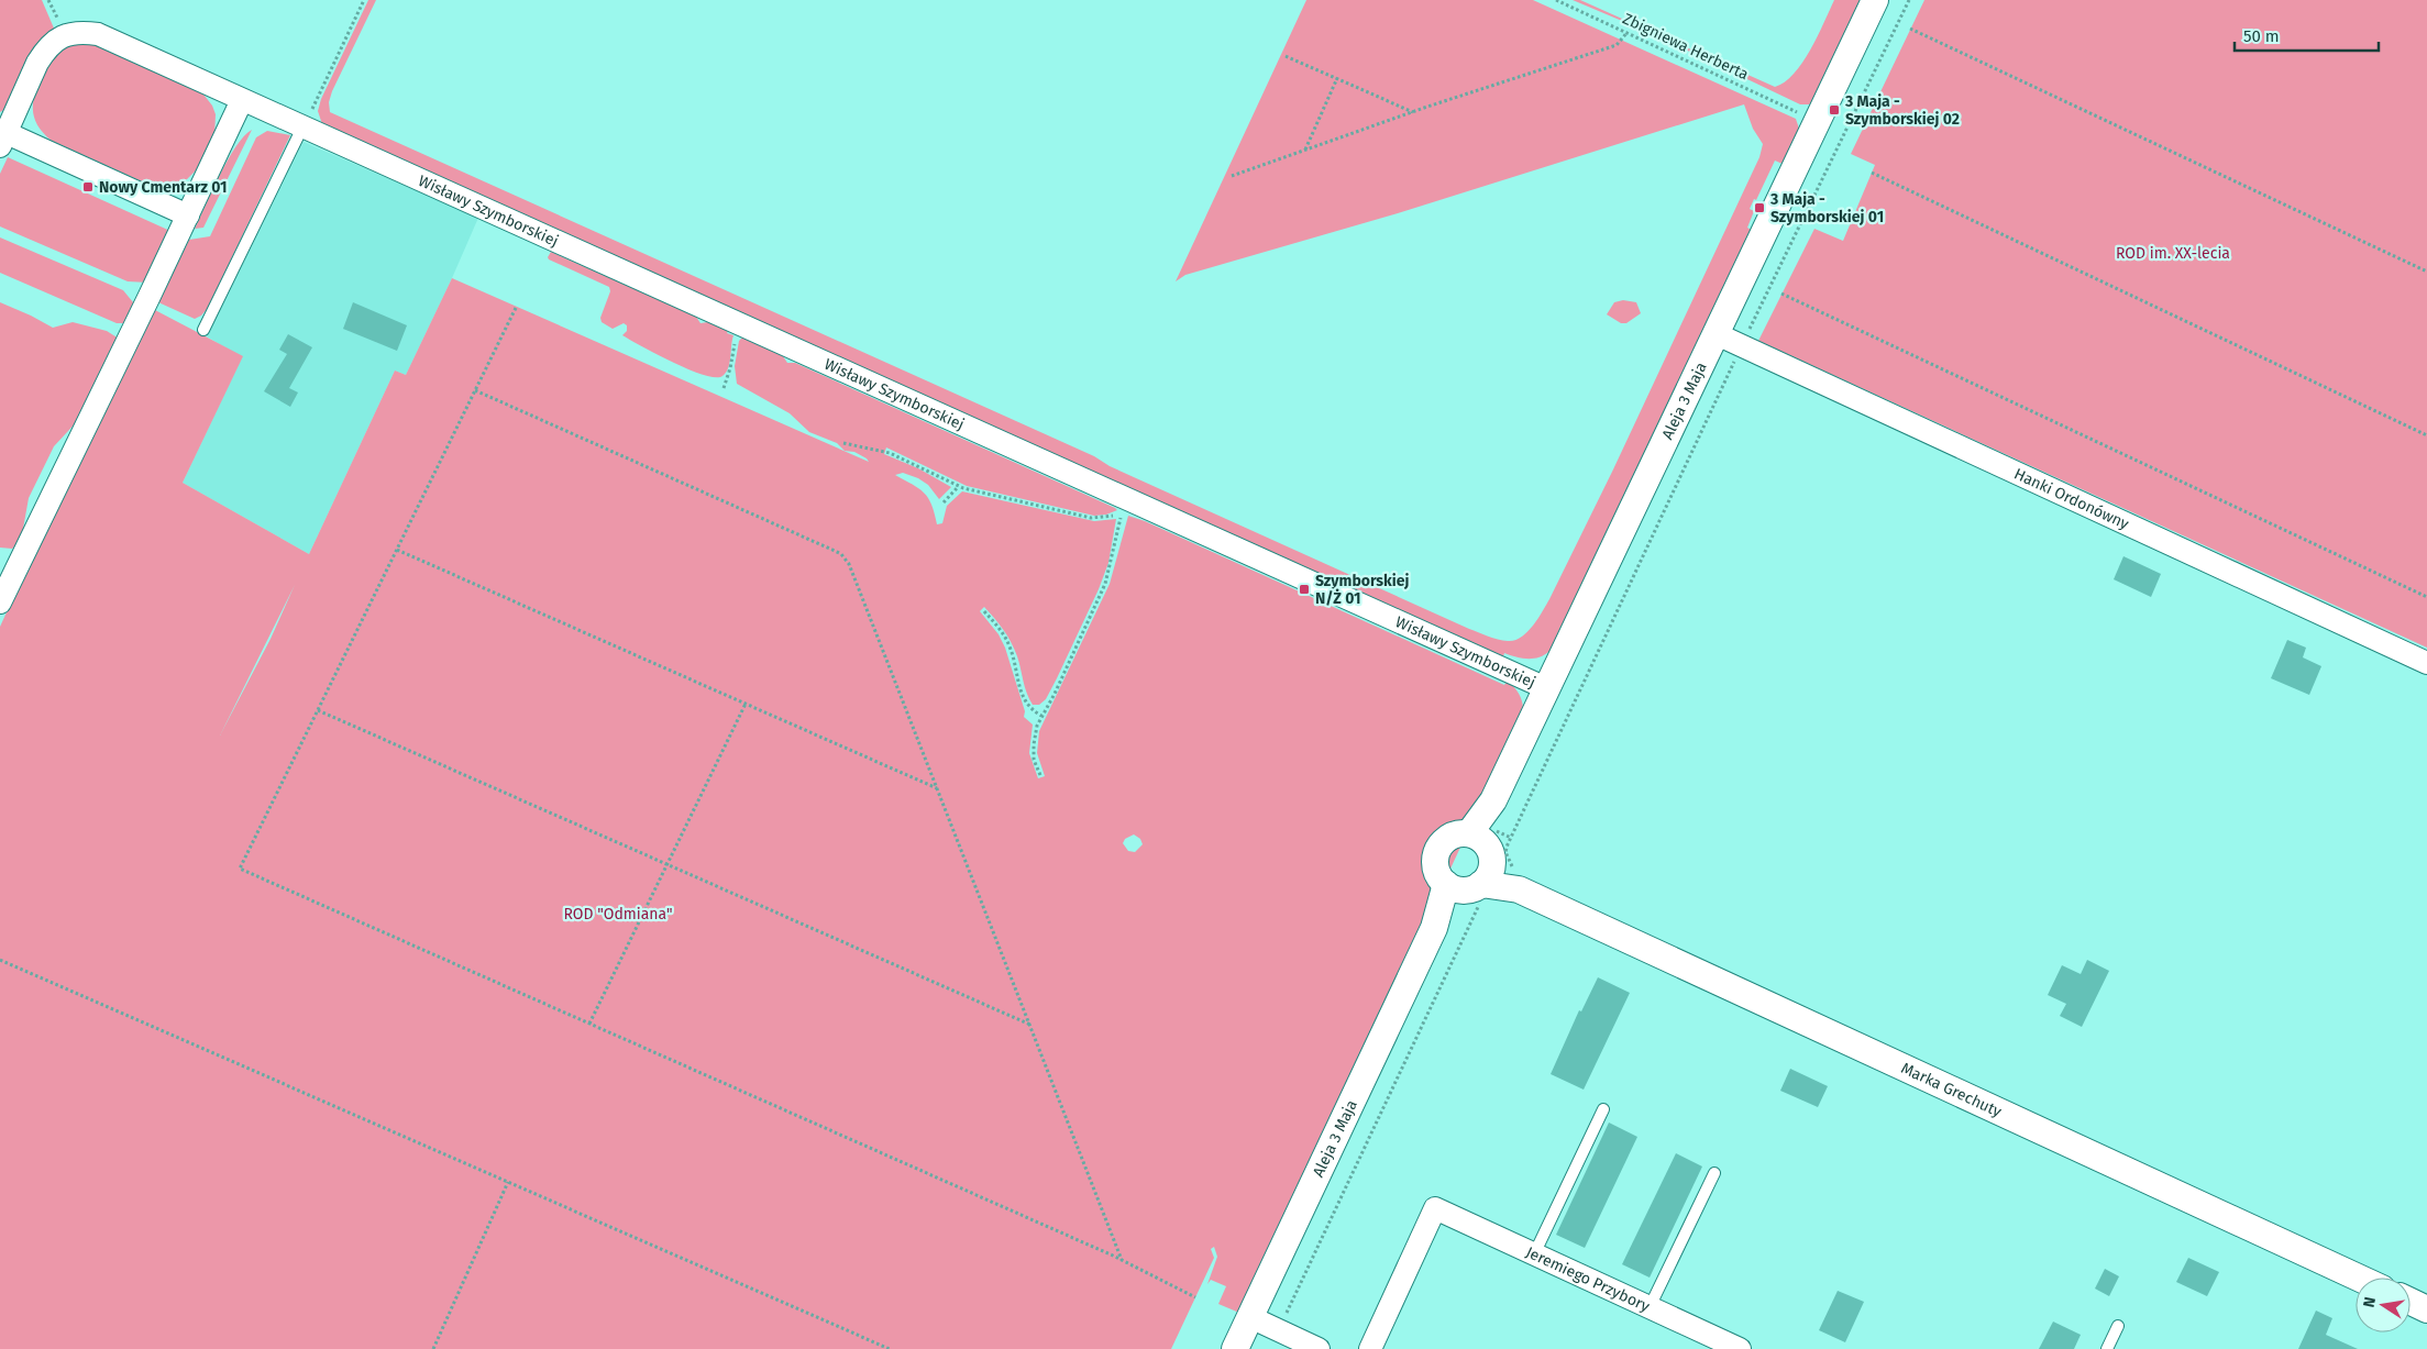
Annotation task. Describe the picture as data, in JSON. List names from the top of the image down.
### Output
{
  "streets": {
    "street": [
      "Wisławy Szymborskiej",
      "Aleja 3 Maja",
      "Hanki Ordonówny",
      "Marka Grechuty",
      "Jeremiego Przybory"
    ],
    "path": ["Zbigniewa Herberta"]
  },
  "crossings": [
    ["Wisławy Szymborskiej", "Aleja 3 Maja"],
    ["Aleja 3 Maja", "Hanki Ordonówny"],
    ["Aleja 3 Maja", "Marka Grechuty"]
  ],
  "parks": ["ROD im. XX-lecia", "ROD \"Odmiana\""],
  "places": {
    "transit": [
      "3 Maja - Szymborskiej 02",
      "Nowy Cmentarz 01",
      "3 Maja - Szymborskiej 01",
      "Szymborskiej N/Ż 01"
    ]
  },
  "scale_bar": "50 m",
  "north": "left"
}
